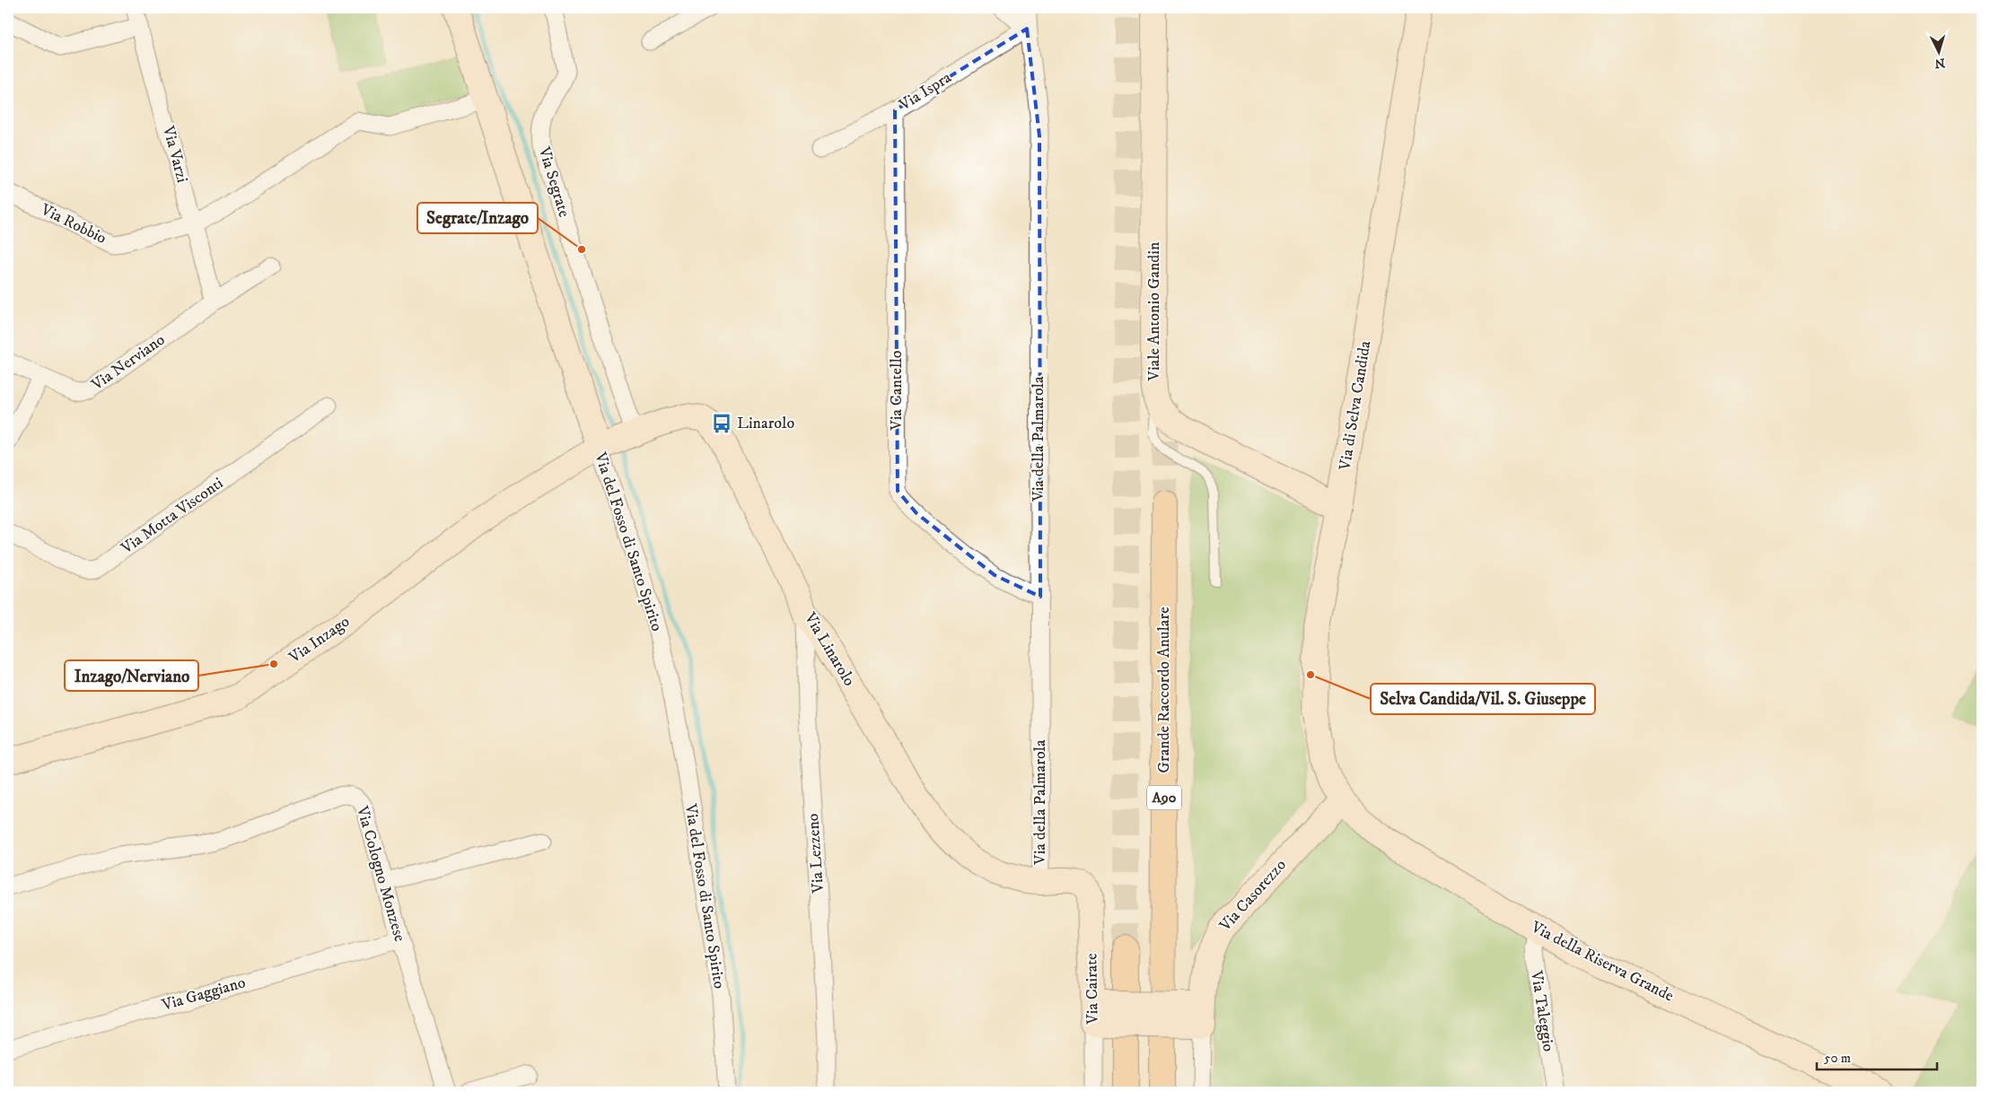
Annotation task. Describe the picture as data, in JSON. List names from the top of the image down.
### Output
{
  "streets": {
    "highway": ["Grande Raccordo Anulare", "A90"],
    "street": [
      "Via Ispra",
      "Via Varzi",
      "Via Segrate",
      "Via Robbio",
      "Viale Antonio Gandin",
      "Via Nerviano",
      "Via Cantello",
      "Via di Selva Candida",
      "Via della Palmarola",
      "Via Motta Visconti",
      "Via del Fosso di Santo Spirito",
      "Via Inzago",
      "Via Linarolo",
      "Via Lezzeno",
      "Via Cologno Monzese",
      "Via Casorezzo",
      "Via della Riserva Grande",
      "Via Cairate",
      "Via Gaggiano",
      "Via Taleggio"
    ]
  },
  "crossings": [
    ["Via Ispra", "Via Cantello"],
    ["Via Ispra", "Via della Palmarola"],
    ["Via Varzi", "Via Robbio"],
    ["Via Varzi", "Via Nerviano"],
    ["Via Segrate", "Via Linarolo"],
    ["Via Robbio", "Via del Fosso di Santo Spirito"],
    ["Viale Antonio Gandin", "Via di Selva Candida"],
    ["Via Cantello", "Via della Palmarola"],
    ["Via di Selva Candida", "Via Casorezzo"],
    ["Via di Selva Candida", "Via della Riserva Grande"],
    ["Via della Palmarola", "Via Linarolo"],
    ["Via del Fosso di Santo Spirito", "Via Inzago"],
    ["Via del Fosso di Santo Spirito", "Via Linarolo"],
    ["Via Inzago", "Via Linarolo"],
    ["Via Linarolo", "Via Lezzeno"],
    ["Via Linarolo", "Via Cairate"],
    ["Via Cologno Monzese", "Via Gaggiano"],
    ["Via Casorezzo", "Via della Riserva Grande"],
    ["Via della Riserva Grande", "Via Taleggio"]
  ],
  "places": {
    "other": ["Segrate/Inzago", "Inzago/Nerviano", "Selva Candida/Vil. S. Giuseppe"],
    "bus stop": ["Linarolo"]
  },
  "scale_bar": "50 m",
  "north": "bottom"
}
